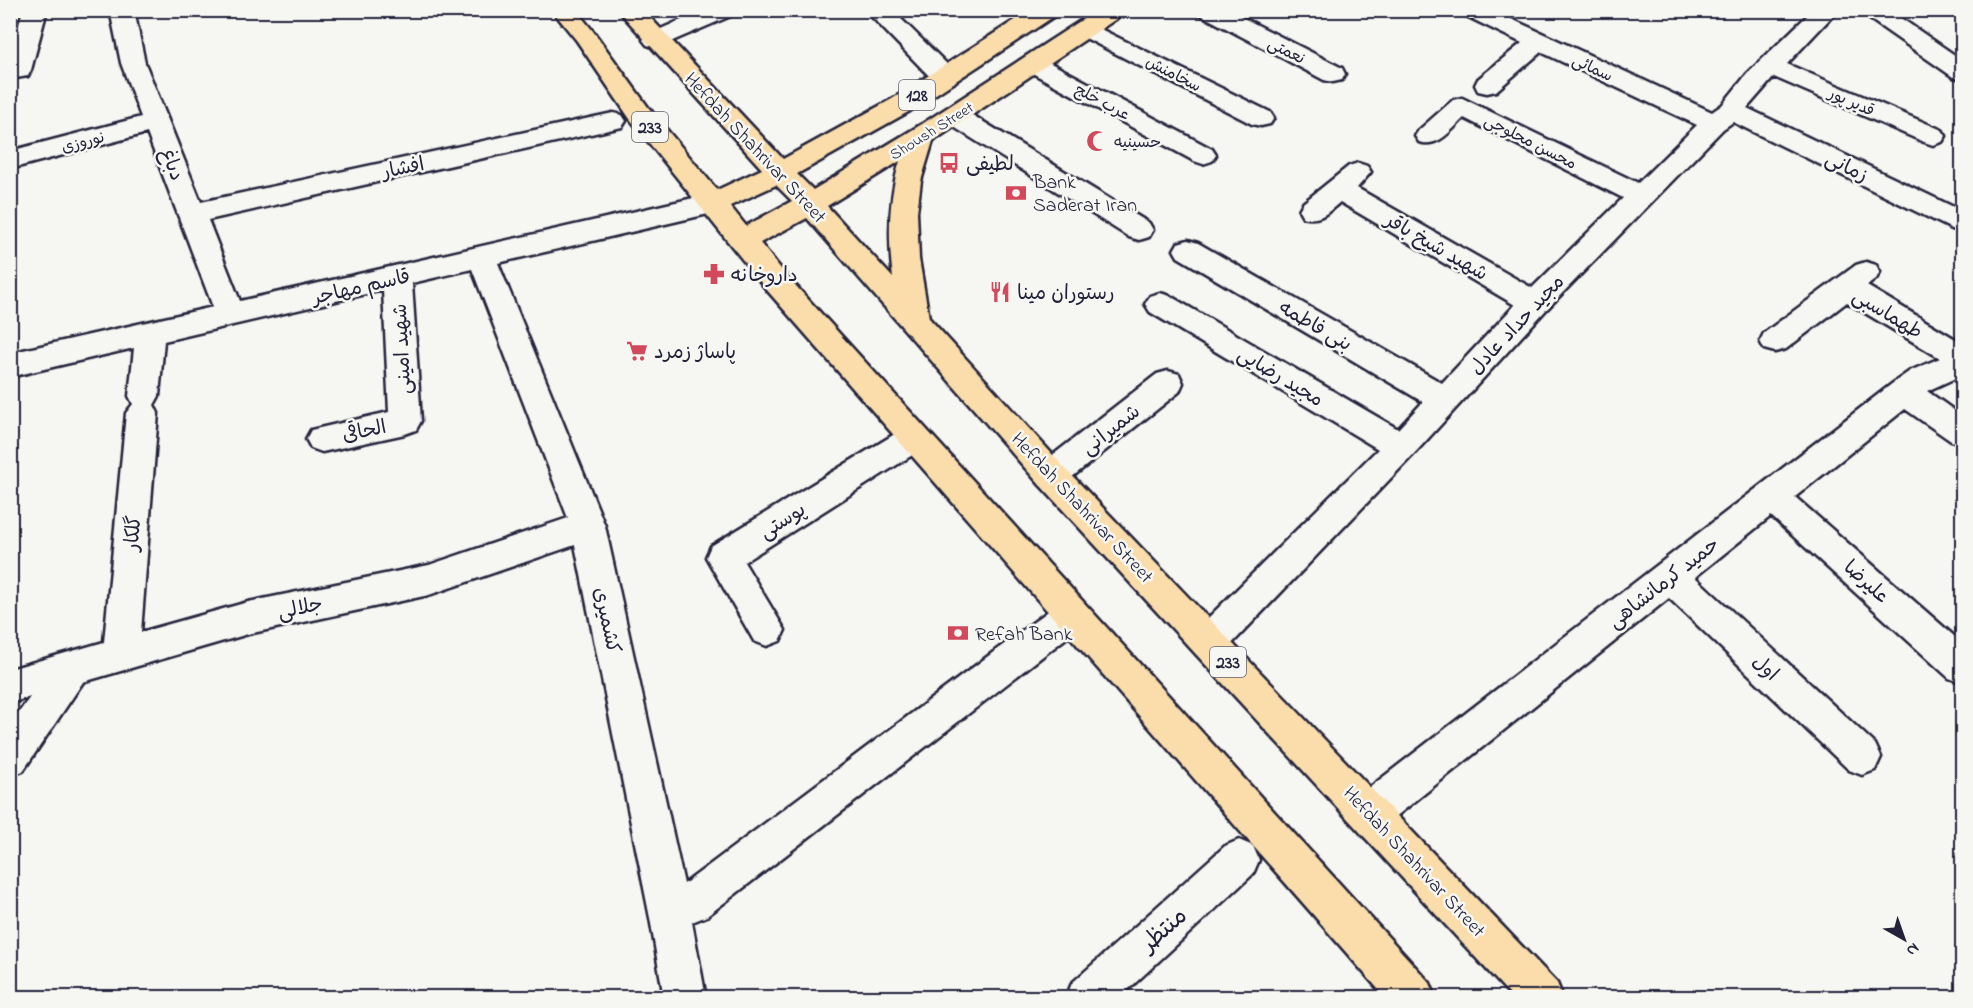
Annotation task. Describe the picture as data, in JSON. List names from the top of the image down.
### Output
{
  "streets": {
    "main road": [
      "128",
      "233",
      "Shoush Street",
      "Hefdah Shahrivar Street"
    ],
    "street": [
      "نعمتی",
      "سمائی",
      "سخامنش",
      "عرب خلج",
      "قدیر پور",
      "نوروزی",
      "محسن محلوجی",
      "دباغ",
      "زمانی",
      "افشار",
      "شهید شیخ باقر",
      "قاسم مهاجر",
      "طهماسبی",
      "مجید حداد عادل",
      "بنی فاطمه",
      "شهید امینی",
      "مجید رضایی",
      "شمیرانی",
      "الحاقی",
      "پوستی",
      "گلکار",
      "علیرضا",
      "حمید کرمانشاهی",
      "جلالی",
      "کشمیری",
      "اول",
      "منتظر"
    ]
  },
  "crossings": [
    ["سمائی", "زمانی"],
    ["سمائی", "مجید حداد عادل"],
    ["سخامنش", "Shoush Street"],
    ["عرب خلج", "Shoush Street"],
    ["قدیر پور", "مجید حداد عادل"],
    ["233", "Shoush Street"],
    ["233", "قاسم مهاجر"],
    ["233", "پوستی"],
    ["Shoush Street", "Hefdah Shahrivar Street"],
    ["Shoush Street", "قاسم مهاجر"],
    ["نوروزی", "دباغ"],
    ["محسن محلوجی", "مجید حداد عادل"],
    ["Hefdah Shahrivar Street", "مجید حداد عادل"],
    ["Hefdah Shahrivar Street", "شمیرانی"],
    ["Hefdah Shahrivar Street", "حمید کرمانشاهی"],
    ["دباغ", "افشار"],
    ["دباغ", "قاسم مهاجر"],
    ["زمانی", "مجید حداد عادل"],
    ["شهید شیخ باقر", "مجید حداد عادل"],
    ["قاسم مهاجر", "شهید امینی"],
    ["قاسم مهاجر", "گلکار"],
    ["قاسم مهاجر", "کشمیری"],
    ["طهماسبی", "حمید کرمانشاهی"],
    ["مجید حداد عادل", "بنی فاطمه"],
    ["مجید حداد عادل", "مجید رضایی"],
    ["شهید امینی", "الحاقی"],
    ["گلکار", "جلالی"],
    ["علیرضا", "حمید کرمانشاهی"],
    ["حمید کرمانشاهی", "اول"],
    ["جلالی", "کشمیری"]
  ],
  "places": {
    "mosque": ["حسینیه"],
    "bus stop": ["لطیفی"],
    "bank": ["Bank Saderat Iran", "Refah Bank"],
    "pharmacy": ["داروخانه"],
    "restaurant": ["رستوران مینا"],
    "supermarket": ["پاساژ زمرد"]
  },
  "north": "bottom right"
}
